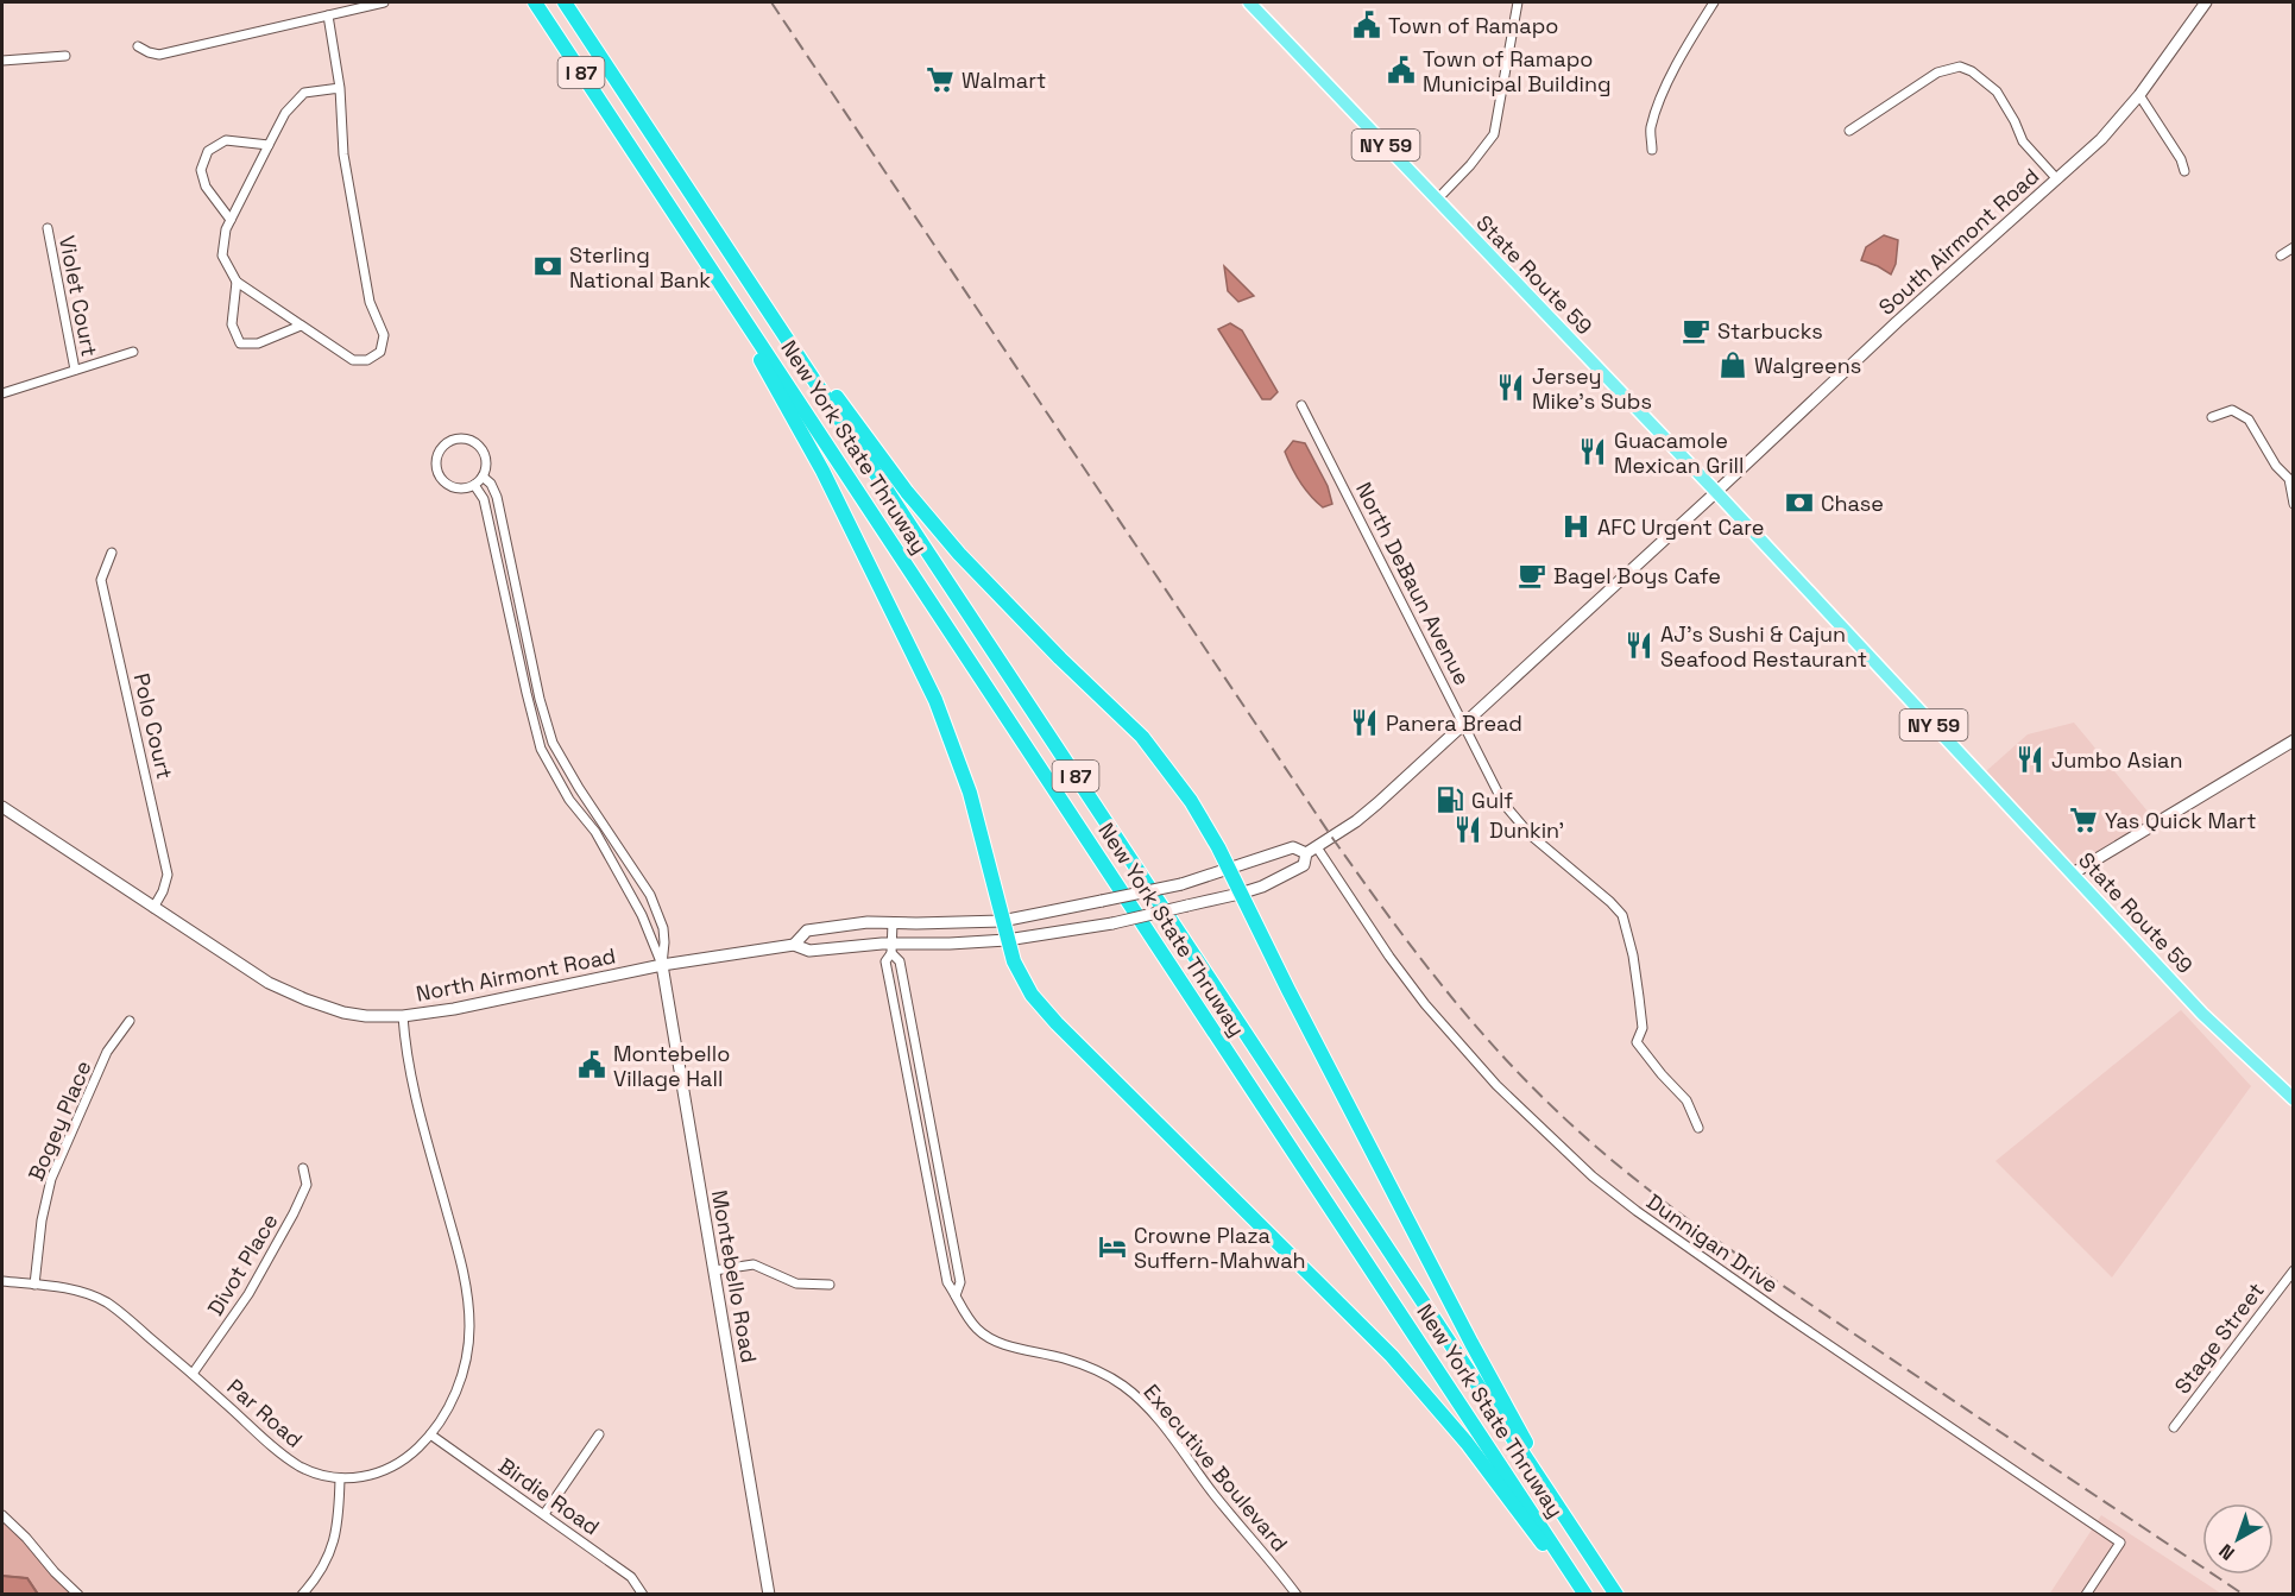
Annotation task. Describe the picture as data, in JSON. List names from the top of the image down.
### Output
{
  "streets": {
    "highway": ["I 87", "New York State Thruway"],
    "main road": ["NY 59", "State Route 59"],
    "street": [
      "South Airmont Road",
      "Violet Court",
      "North DeBaun Avenue",
      "Polo Court",
      "North Airmont Road",
      "Bogey Place",
      "Dunnigan Drive",
      "Divot Place",
      "Montebello Road",
      "Stage Street",
      "Par Road",
      "Executive Boulevard",
      "Birdie Road"
    ]
  },
  "crossings": [
    ["South Airmont Road", "State Route 59"],
    ["South Airmont Road", "North Airmont Road"],
    ["State Route 59", "North Airmont Road"],
    ["North DeBaun Avenue", "North Airmont Road"],
    ["Polo Court", "North Airmont Road"],
    ["North Airmont Road", "Dunnigan Drive"],
    ["North Airmont Road", "Montebello Road"],
    ["North Airmont Road", "Par Road"],
    ["North Airmont Road", "Executive Boulevard"],
    ["Bogey Place", "Par Road"],
    ["Divot Place", "Par Road"],
    ["Par Road", "Birdie Road"]
  ],
  "places": {
    "public building": ["Town of Ramapo", "Town of Ramapo Municipal Building", "Montebello Village Hall"],
    "supermarket": ["Walmart", "Yas Quick Mart"],
    "bank": ["Sterling National Bank", "Chase"],
    "cafe": ["Starbucks", "Bagel Boys Cafe"],
    "shop": ["Walgreens"],
    "restaurant": [
      "Jersey Mike's Subs",
      "Guacamole Mexican Grill",
      "AJ's Sushi & Cajun Seafood Restaurant",
      "Panera Bread",
      "Jumbo Asian",
      "Dunkin'"
    ],
    "hospital": ["AFC Urgent Care"],
    "fuel station": ["Gulf"],
    "hotel": ["Crowne Plaza Suffern-Mahwah"]
  },
  "north": "bottom left"
}
